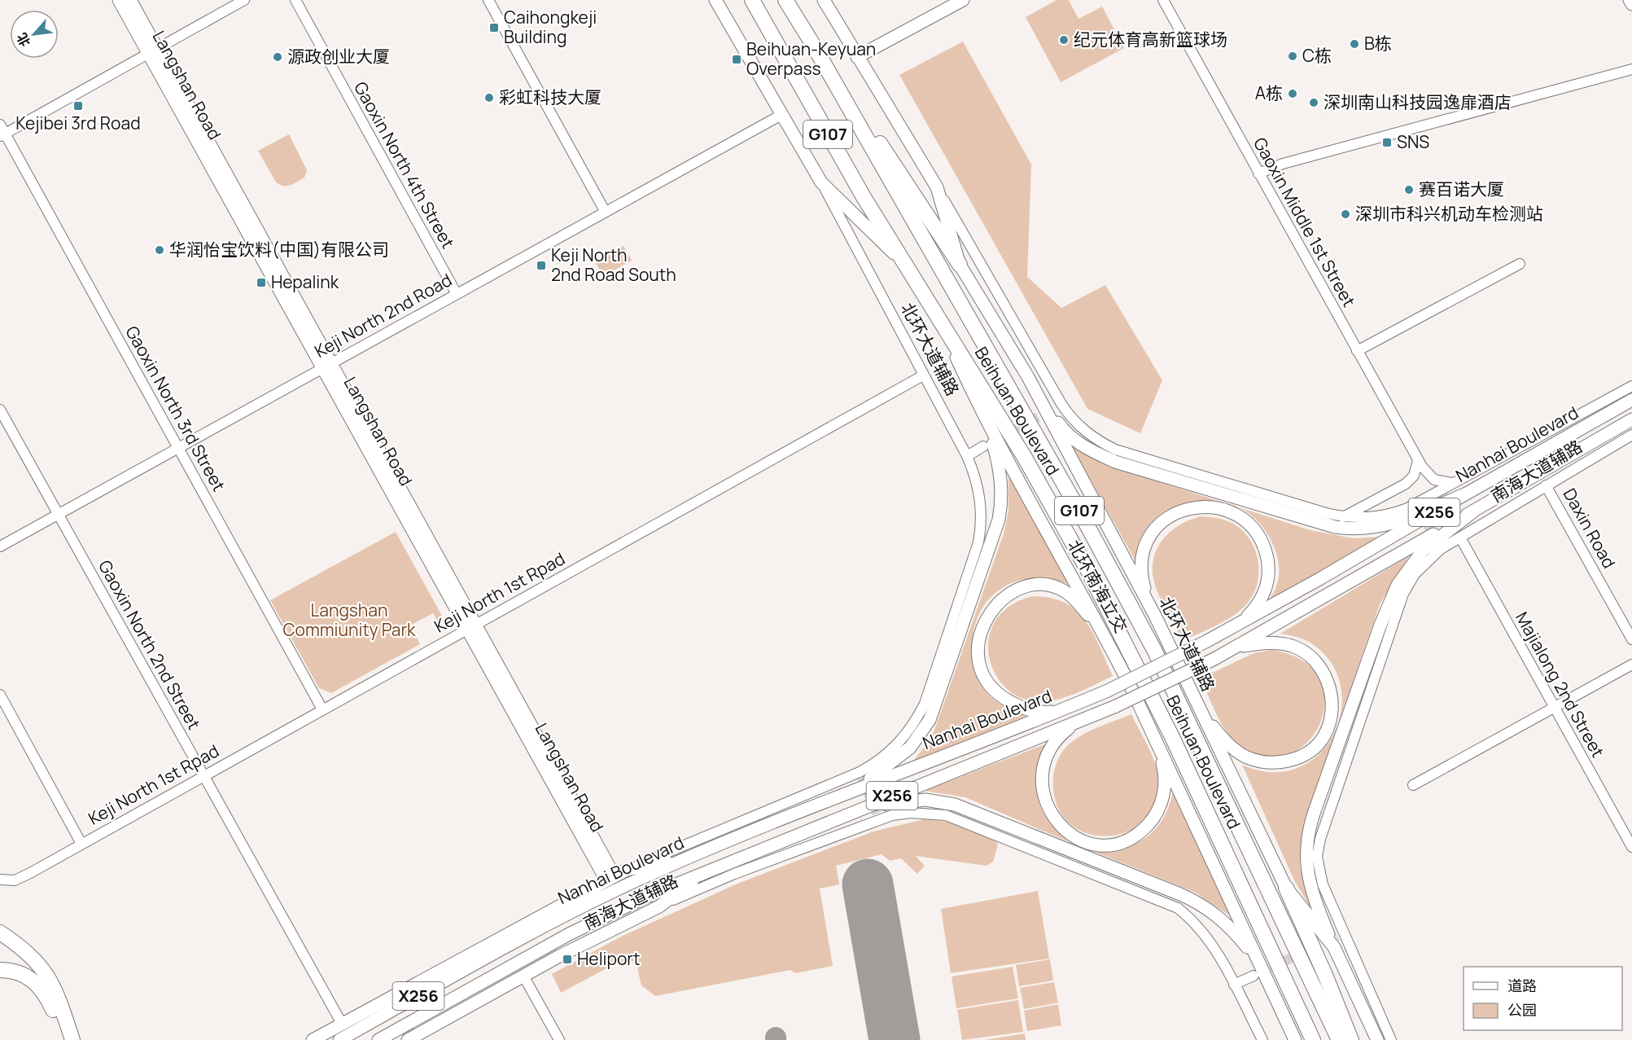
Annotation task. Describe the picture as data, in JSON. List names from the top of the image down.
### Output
{
  "streets": {
    "highway": ["G107", "Beihuan Boulevard"],
    "main road": [
      "Langshan Road",
      "北环大道辅路",
      "Nanhai Boulevard",
      "南海大道辅路",
      "X256",
      "北环南海立交"
    ],
    "street": [
      "Gaoxin North 4th Street",
      "Gaoxin Middle 1st Street",
      "Keji North 2nd Road",
      "Gaoxin North 3rd Street",
      "Daxin Road",
      "Keji North 1st Rpad",
      "Gaoxin North 2nd Street",
      "Majialong 2nd Street"
    ]
  },
  "crossings": [
    ["Langshan Road", "Keji North 2nd Road"],
    ["Langshan Road", "南海大道辅路"],
    ["Langshan Road", "Keji North 1st Rpad"],
    ["Gaoxin North 4th Street", "Keji North 2nd Road"],
    ["Gaoxin Middle 1st Street", "南海大道辅路"],
    ["Keji North 2nd Road", "北环大道辅路"],
    ["Keji North 2nd Road", "Gaoxin North 3rd Street"],
    ["Keji North 2nd Road", "Gaoxin North 2nd Street"],
    ["北环大道辅路", "Beihuan Boulevard"],
    ["北环大道辅路", "南海大道辅路"],
    ["北环大道辅路", "北环南海立交"],
    ["北环大道辅路", "Keji North 1st Rpad"],
    ["Gaoxin North 3rd Street", "Keji North 1st Rpad"],
    ["Nanhai Boulevard", "南海大道辅路"],
    ["南海大道辅路", "Daxin Road"],
    ["南海大道辅路", "Gaoxin North 2nd Street"],
    ["南海大道辅路", "Majialong 2nd Street"],
    ["Keji North 1st Rpad", "Gaoxin North 2nd Street"]
  ],
  "parks": ["Langshan Commiunity Park"],
  "places": {
    "transit": [
      "Caihongkeji Building",
      "Beihuan-Keyuan Overpass",
      "Kejibei 3rd Road",
      "SNS",
      "Keji North 2nd Road South",
      "Hepalink",
      "Heliport"
    ],
    "other": [
      "纪元体育高新篮球场",
      "B栋",
      "C栋",
      "源政创业大厦",
      "A栋",
      "彩虹科技大厦",
      "深圳南山科技园逸扉酒店",
      "赛百诺大厦",
      "深圳市科兴机动车检测站",
      "华润怡宝饮料(中国)有限公司"
    ]
  },
  "legend": ["道路", "公园"],
  "north": "bottom left"
}
